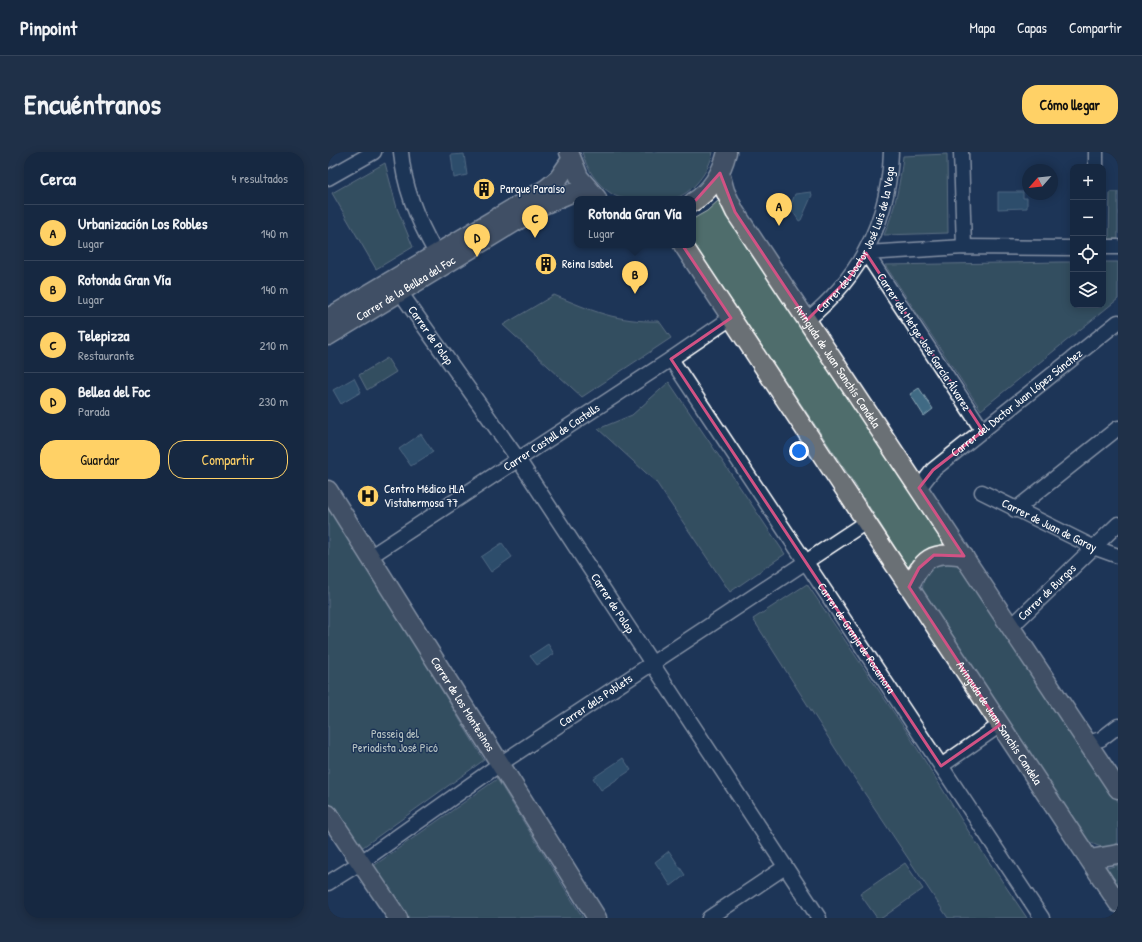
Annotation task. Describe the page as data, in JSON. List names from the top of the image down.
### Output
{
  "streets": {
    "main road": ["Carrer de la Bellea del Foc", "Avinguda de Juan Sanchís Candela", "Carrer de los Montesinos"],
    "street": [
      "Carrer del Doctor José Luis de la Vega",
      "Carrer de Polop",
      "Carrer del Metge José García Álvarez",
      "Carrer del Doctor Juan López Sánchez",
      "Carrer Castell de Castells",
      "Carrer de Juan de Garay",
      "Carrer de Burgos",
      "Carrer de Granja de Rocamora",
      "Carrer dels Poblets"
    ]
  },
  "crossings": [
    ["Carrer del Doctor José Luis de la Vega", "Carrer del Metge José García Álvarez"],
    ["Carrer del Doctor José Luis de la Vega", "Avinguda de Juan Sanchís Candela"],
    ["Carrer de la Bellea del Foc", "Carrer de Polop"],
    ["Carrer de Polop", "Carrer Castell de Castells"],
    ["Carrer de Polop", "Carrer dels Poblets"],
    ["Carrer del Metge José García Álvarez", "Carrer del Doctor Juan López Sánchez"],
    ["Avinguda de Juan Sanchís Candela", "Carrer del Doctor Juan López Sánchez"],
    ["Avinguda de Juan Sanchís Candela", "Carrer Castell de Castells"],
    ["Avinguda de Juan Sanchís Candela", "Carrer de Burgos"],
    ["Avinguda de Juan Sanchís Candela", "Carrer dels Poblets"],
    ["Carrer Castell de Castells", "Carrer de Granja de Rocamora"],
    ["Carrer Castell de Castells", "Carrer de los Montesinos"],
    ["Carrer de Juan de Garay", "Carrer de Burgos"],
    ["Carrer de Granja de Rocamora", "Carrer dels Poblets"],
    ["Carrer dels Poblets", "Carrer de los Montesinos"]
  ],
  "parks": ["Passeig del Periodista José Picó"],
  "places": {
    "building": ["Parque Paraíso", "Reina Isabel"],
    "hospital": ["Centro Médico HLA Vistahermosa 77"]
  },
  "north": "bottom left",
  "page": {
    "header": "Pinpoint",
    "nav": ["Mapa", "Capas", "Compartir"],
    "title": "Encuéntranos",
    "buttons": [
      "Cómo llegar",
      ["Guardar", "Compartir"]
    ],
    "heading": ["Cerca", "4 resultados"],
    "map_buttons": ["+", "−"],
    "pins": [
      "A",
      "C",
      "D",
      "B"
    ],
    "popup": ["Rotonda Gran Vía", "Lugar"],
    "list": [
      {
        "mark": "A",
        "name": "Urbanización Los Robles",
        "note": "Lugar",
        "value": "140 m"
      },
      {
        "mark": "B",
        "name": "Rotonda Gran Vía",
        "note": "Lugar",
        "value": "140 m"
      },
      {
        "mark": "C",
        "name": "Telepizza",
        "note": "Restaurante",
        "value": "210 m"
      },
      {
        "mark": "D",
        "name": "Bellea del Foc",
        "note": "Parada",
        "value": "230 m"
      }
    ]
  }
}
